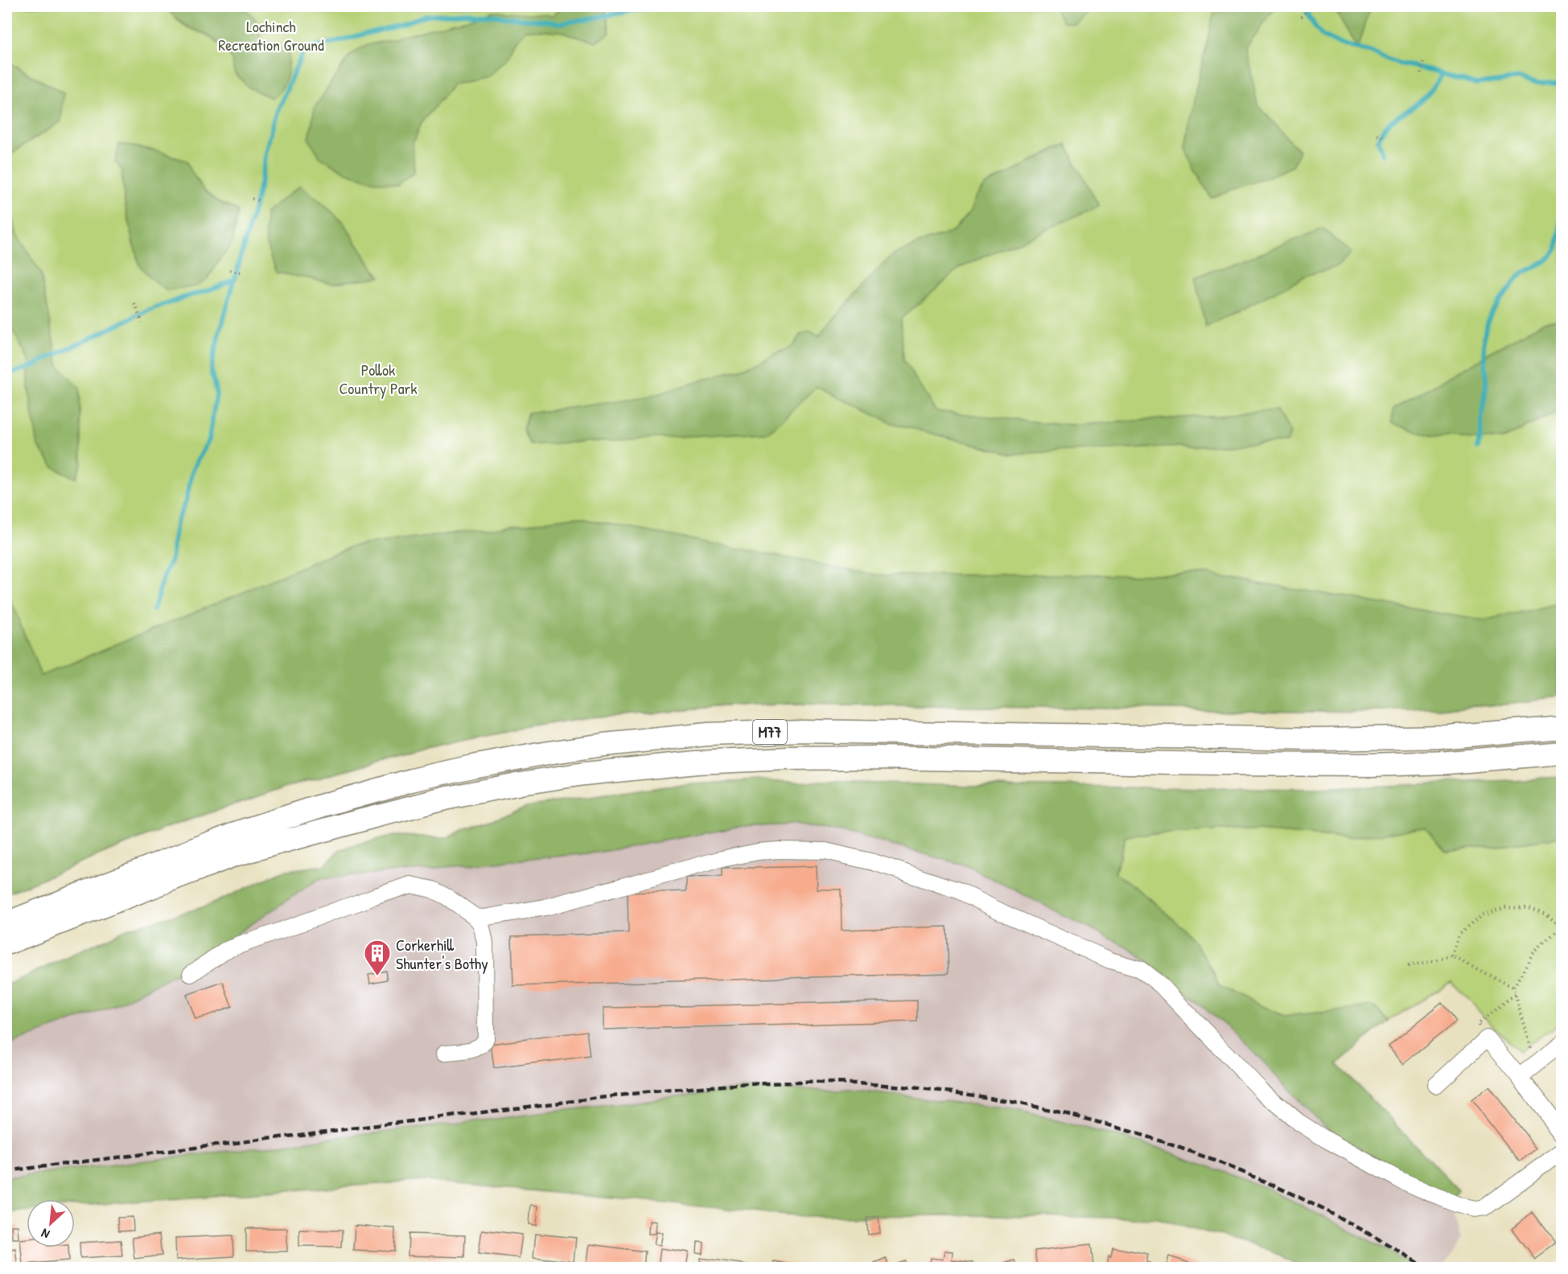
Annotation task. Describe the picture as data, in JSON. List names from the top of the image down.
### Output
{
  "streets": {
    "highway": ["M77"]
  },
  "parks": ["Lochinch Recreation Ground", "Pollok Country Park"],
  "places": {
    "building": ["Corkerhill Shunter's Bothy"]
  },
  "north": "bottom left"
}
